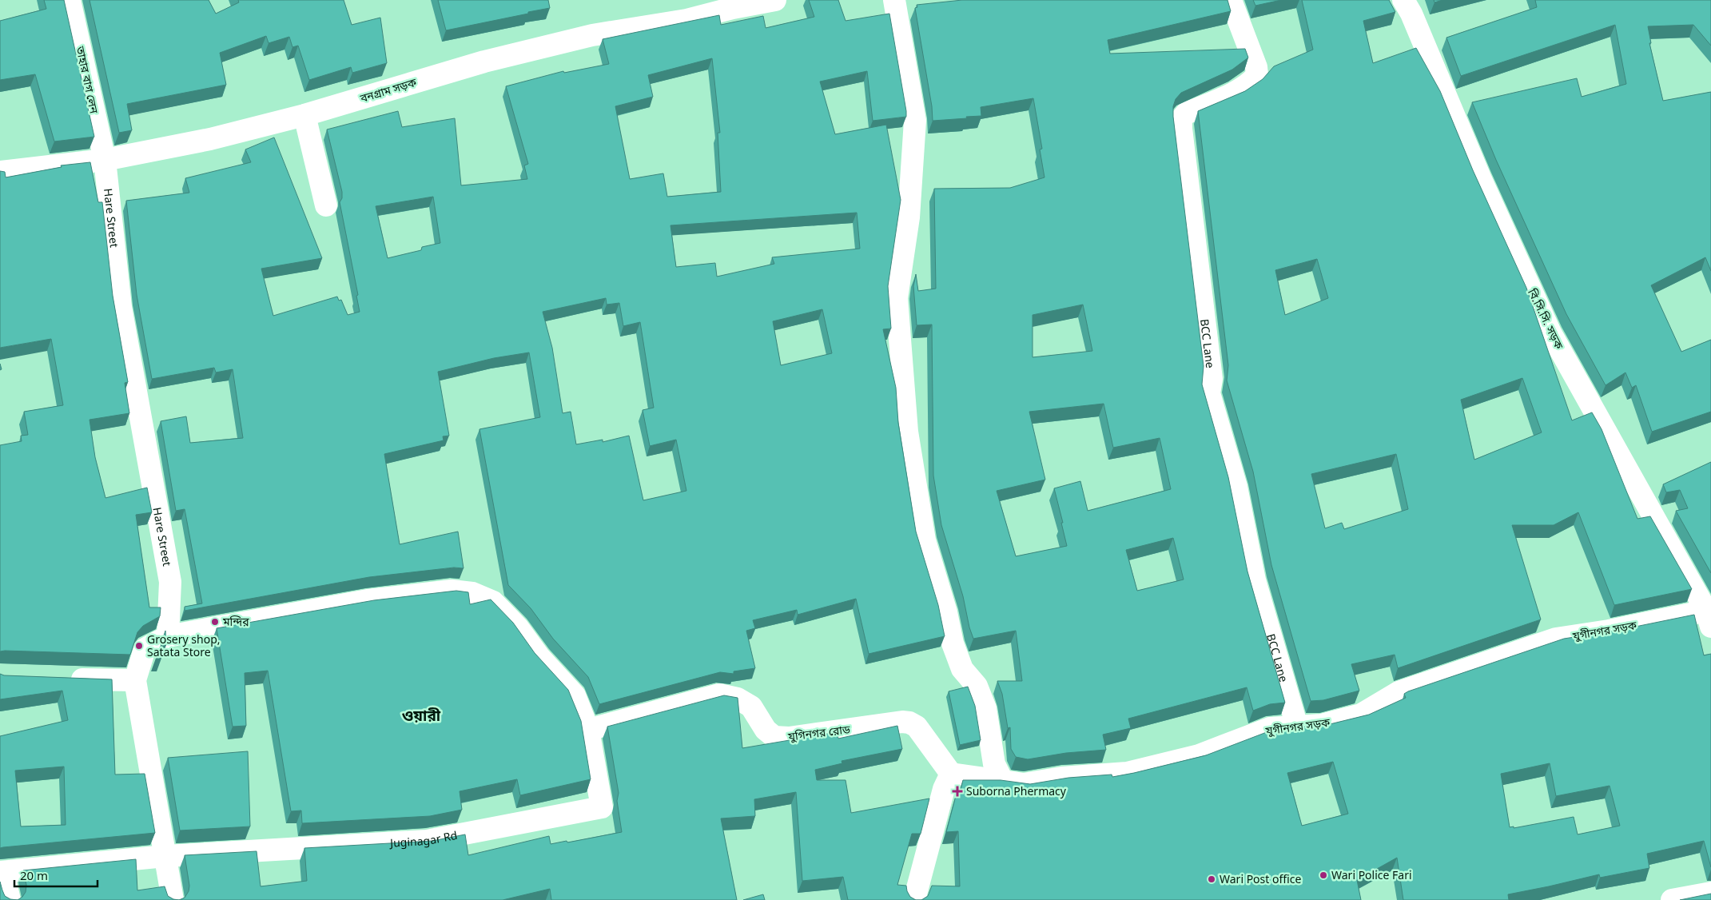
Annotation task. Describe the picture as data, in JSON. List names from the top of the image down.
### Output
{
  "streets": {
    "street": [
      "তাহার বাগ লেন",
      "বনগ্রাম সড়ক",
      "Hare Street",
      "বি.সি.সি. সড়ক",
      "BCC Lane",
      "যুগীনগর সড়ক",
      "যুগিনগর রোড",
      "Juginagar Rd"
    ]
  },
  "crossings": [
    ["তাহার বাগ লেন", "বনগ্রাম সড়ক"],
    ["তাহার বাগ লেন", "Hare Street"],
    ["বনগ্রাম সড়ক", "Hare Street"],
    ["বি.সি.সি. সড়ক", "যুগীনগর সড়ক"],
    ["BCC Lane", "যুগীনগর সড়ক"],
    ["যুগীনগর সড়ক", "যুগিনগর রোড"],
    ["যুগিনগর রোড", "Juginagar Rd"]
  ],
  "districts": ["ওয়ারী"],
  "places": {
    "other": [
      "মন্দির",
      "Grosery shop, Satata Store",
      "Wari Police Fari",
      "Wari Post office"
    ],
    "health": ["Suborna Phermacy"]
  },
  "scale_bar": "20 m"
}
